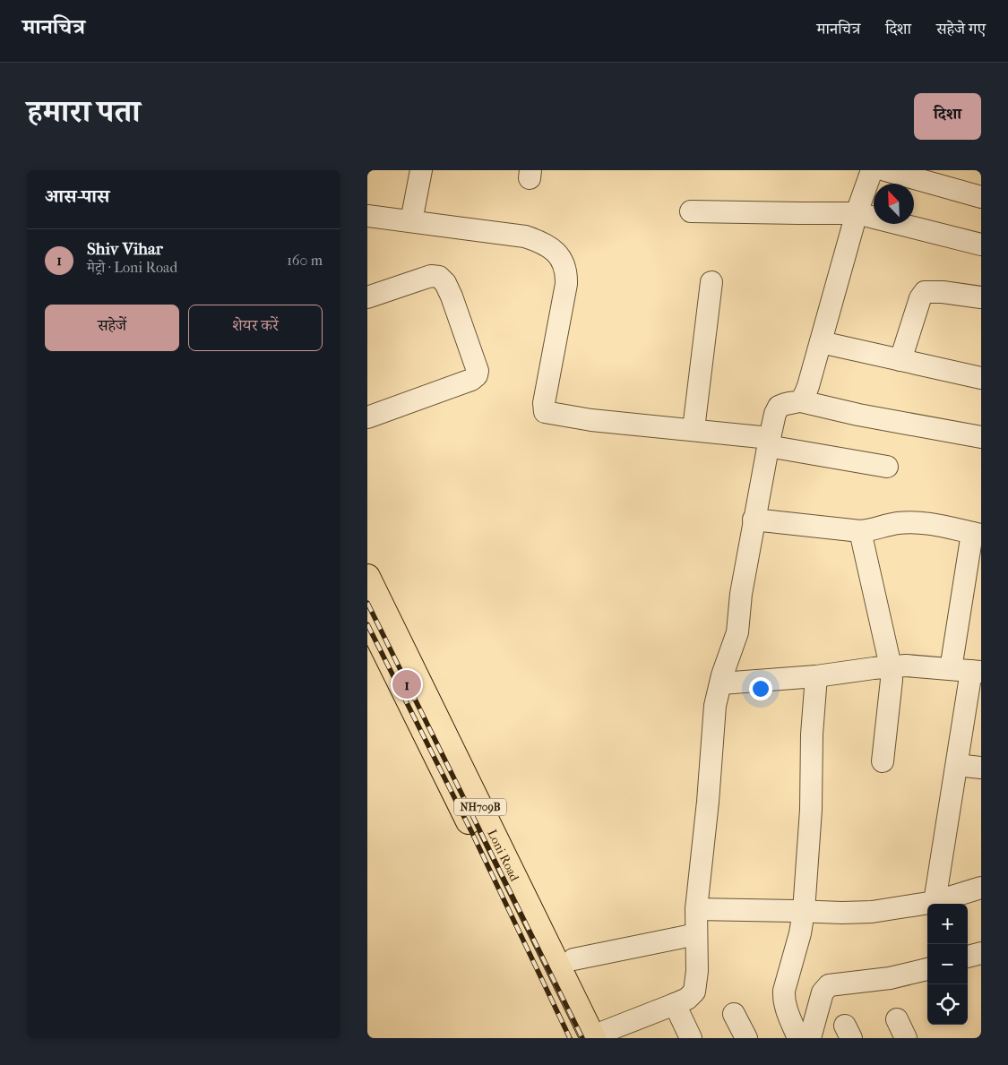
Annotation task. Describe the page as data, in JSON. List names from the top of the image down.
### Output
{
  "streets": {
    "highway": ["NH709B", "Loni Road"]
  },
  "north": "top left",
  "page": {
    "header": "मानचित्र",
    "nav": ["मानचित्र", "दिशा", "सहेजे गए"],
    "title": "हमारा पता",
    "buttons": [
      "दिशा",
      ["सहेजें", "शेयर करें"]
    ],
    "heading": "आस-पास",
    "list": [
      {
        "mark": "1",
        "name": "Shiv Vihar",
        "note": "मेट्रो · Loni Road",
        "value": "160 m"
      }
    ],
    "pins": "1",
    "map_buttons": ["+", "−"]
  }
}
